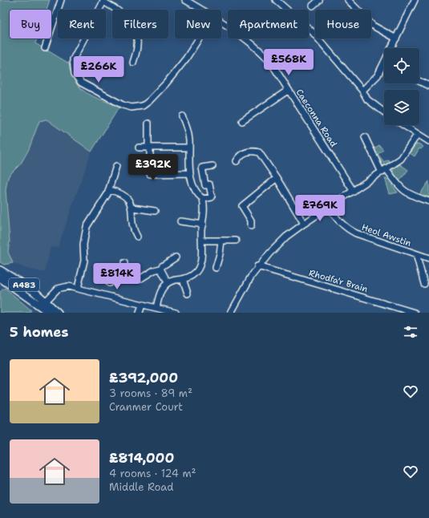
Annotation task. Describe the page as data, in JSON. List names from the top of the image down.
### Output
{
  "streets": {
    "main road": ["A483"],
    "street": ["Caeconna Road", "Heol Awstin", "Rhodfa'r Brain"]
  },
  "page": {
    "chip": [
      "Buy",
      "Rent",
      "Filters",
      "New",
      "Apartment",
      "House"
    ],
    "price": [
      "£568K",
      "£266K",
      "£392K",
      "£769K",
      "£814K"
    ],
    "heading": "5 homes",
    "list": [
      {
        "name": "£392,000",
        "note": "3 rooms · 89 m² · Cranmer Court"
      },
      {
        "name": "£814,000",
        "note": "4 rooms · 124 m² · Middle Road"
      }
    ]
  }
}
